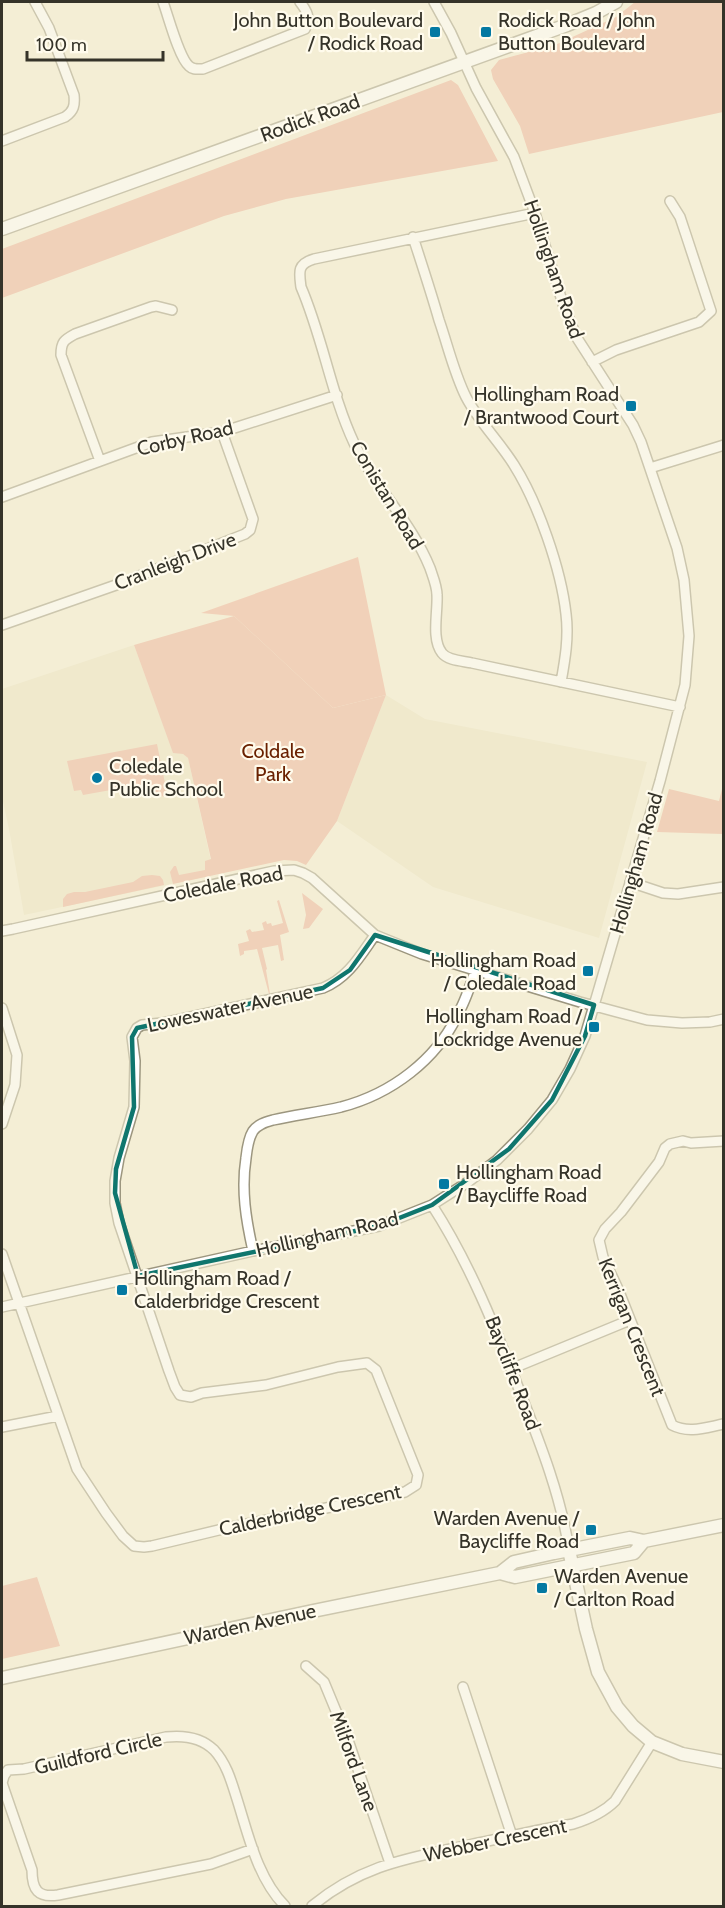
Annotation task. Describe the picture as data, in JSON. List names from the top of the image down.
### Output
{
  "streets": {
    "main road": ["Rodick Road", "Warden Avenue"],
    "street": [
      "Hollingham Road",
      "Corby Road",
      "Conistan Road",
      "Cranleigh Drive",
      "Coledale Road",
      "Loweswater Avenue",
      "Kerrigan Crescent",
      "Baycliffe Road",
      "Calderbridge Crescent",
      "Guildford Circle",
      "Milford Lane",
      "Webber Crescent"
    ]
  },
  "crossings": [
    ["Rodick Road", "Hollingham Road"],
    ["Hollingham Road", "Conistan Road"],
    ["Hollingham Road", "Coledale Road"],
    ["Hollingham Road", "Loweswater Avenue"],
    ["Hollingham Road", "Baycliffe Road"],
    ["Hollingham Road", "Calderbridge Crescent"],
    ["Corby Road", "Conistan Road"],
    ["Corby Road", "Cranleigh Drive"],
    ["Coledale Road", "Loweswater Avenue"],
    ["Loweswater Avenue", "Calderbridge Crescent"],
    ["Baycliffe Road", "Warden Avenue"],
    ["Milford Lane", "Webber Crescent"]
  ],
  "parks": ["Coldale Park"],
  "places": {
    "transit": [
      "John Button Boulevard / Rodick Road",
      "Rodick Road / John Button Boulevard",
      "Hollingham Road / Brantwood Court",
      "Hollingham Road / Coledale Road",
      "Hollingham Road / Lockridge Avenue",
      "Hollingham Road / Baycliffe Road",
      "Hollingham Road / Calderbridge Crescent",
      "Warden Avenue / Baycliffe Road",
      "Warden Avenue / Carlton Road"
    ],
    "other": ["Coledale Public School"]
  },
  "scale_bar": "100 m"
}
